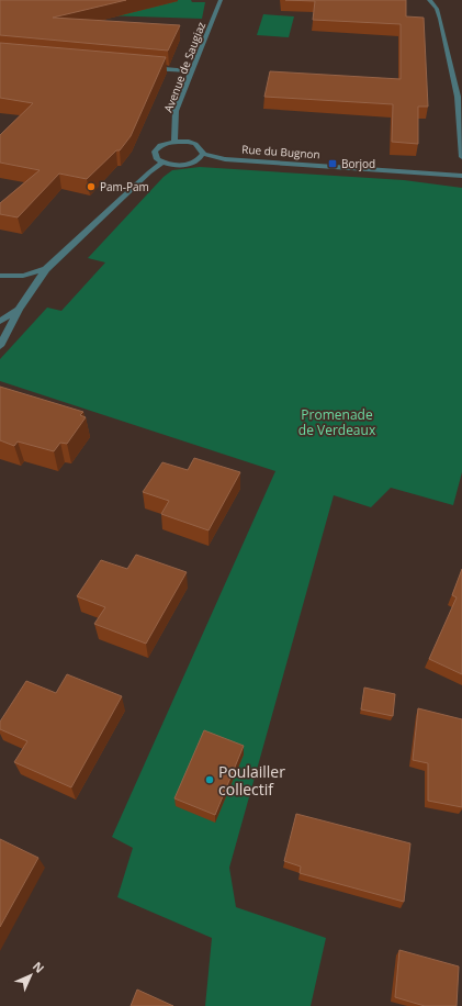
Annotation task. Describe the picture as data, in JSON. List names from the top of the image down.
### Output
{
  "streets": {
    "street": ["Avenue de Saugiaz", "Rue du Bugnon"]
  },
  "crossings": [
    ["Avenue de Saugiaz", "Rue du Bugnon"]
  ],
  "parks": ["Promenade de Verdeaux"],
  "places": {
    "transit": ["Borjod"],
    "other": ["Pam-Pam", "Poulailler collectif"]
  },
  "north": "top right"
}
